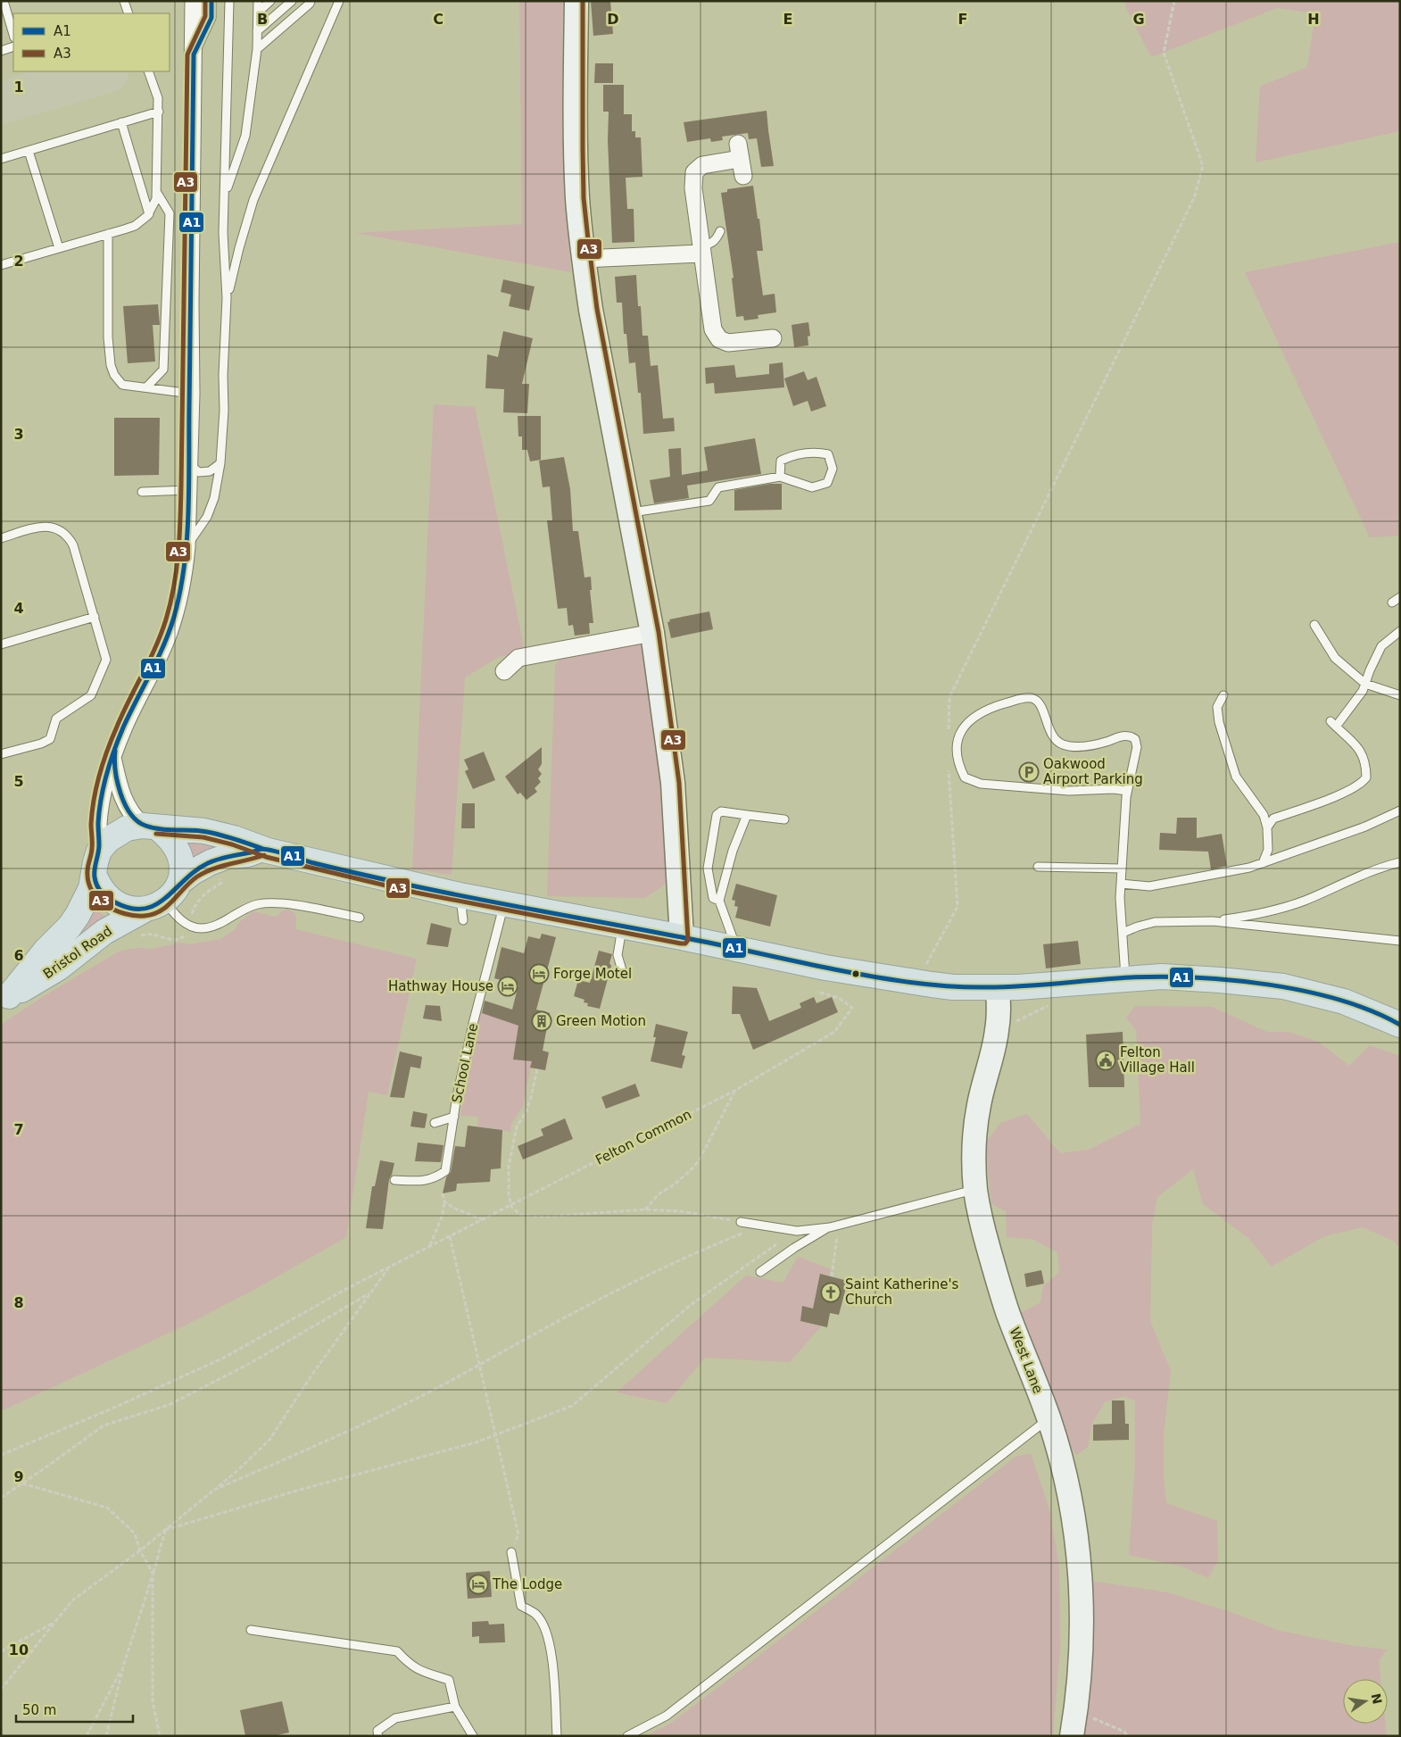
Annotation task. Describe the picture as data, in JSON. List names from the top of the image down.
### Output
{
  "streets": {
    "highway": ["Bristol Road"],
    "street": ["West Lane"],
    "lane": ["School Lane"],
    "path": ["Felton Common"]
  },
  "places": {
    "parking": ["Oakwood Airport Parking"],
    "hotel": ["Forge Motel", "Hathway House", "The Lodge"],
    "building": ["Green Motion"],
    "public building": ["Felton Village Hall"],
    "church": ["Saint Katherine's Church"]
  },
  "lines": ["transit line A1", "transit line A3"],
  "legend": ["A1", "A3"],
  "scale_bar": "50 m",
  "north": "right",
  "grid": {
    "columns": [
      "B",
      "C",
      "D",
      "E",
      "F",
      "G",
      "H"
    ],
    "rows": [
      "1",
      "2",
      "3",
      "4",
      "5",
      "6",
      "7",
      "8",
      "9",
      "10"
    ]
  }
}
